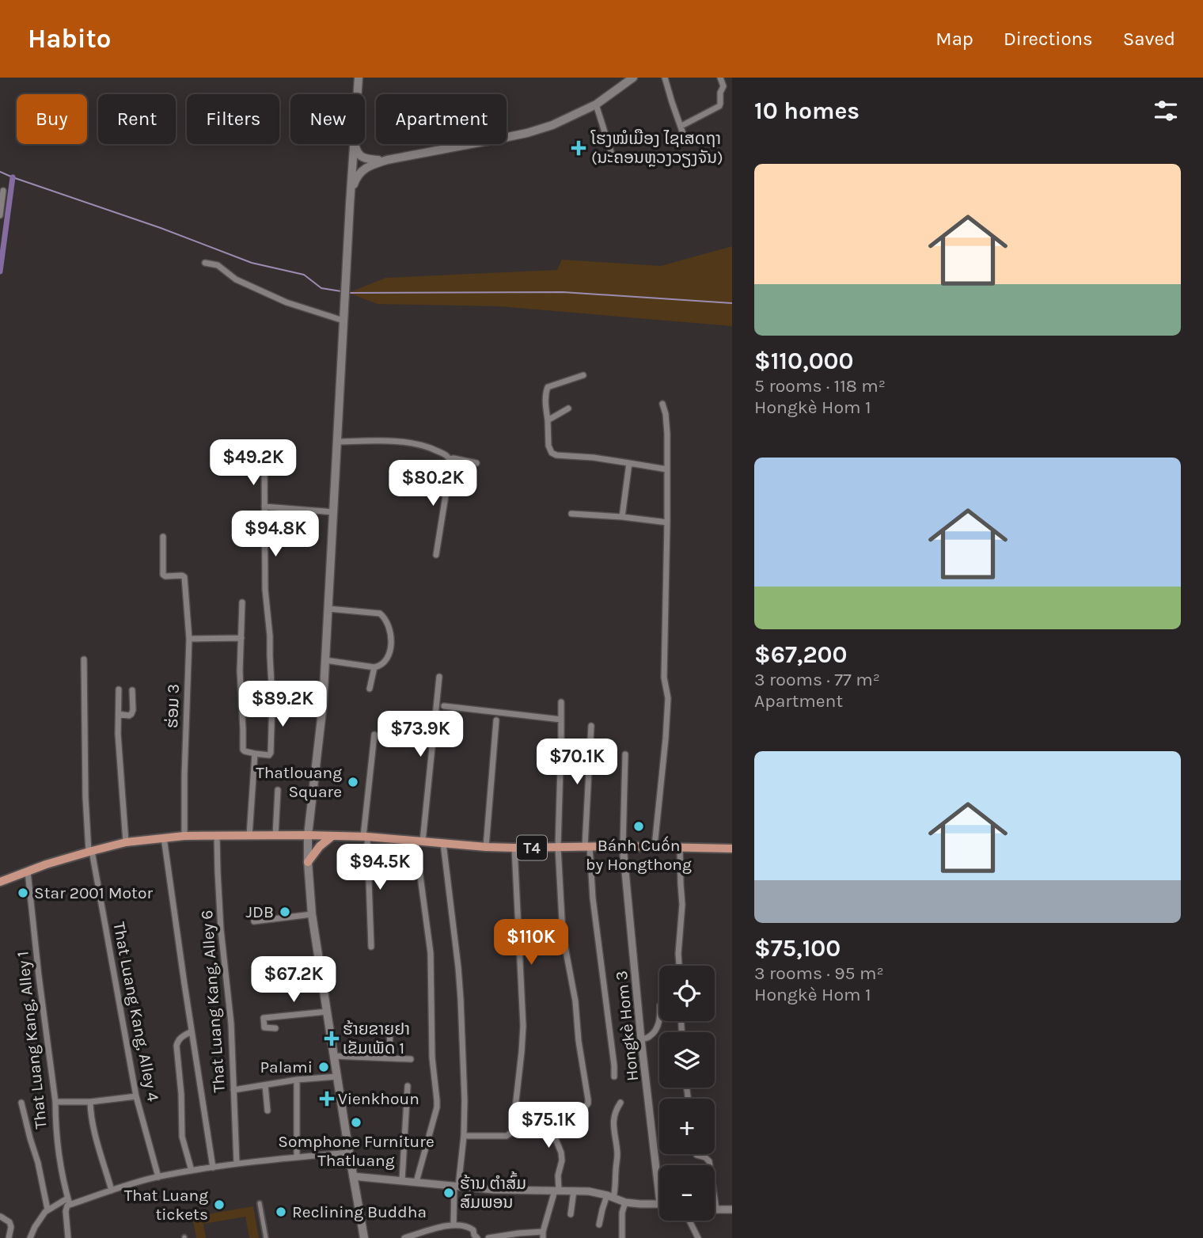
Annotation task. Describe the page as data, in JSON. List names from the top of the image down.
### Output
{
  "streets": {
    "main road": ["T4"],
    "street": [
      "ຮ່ອມ 3",
      "That Luang Kang, Alley 6",
      "That Luang Kang, Alley 4",
      "Hongkè Hom 3",
      "That Luang Kang, Alley 1"
    ]
  },
  "crossings": [
    ["ຮ່ອມ 3", "T4"],
    ["T4", "That Luang Kang, Alley 6"],
    ["T4", "That Luang Kang, Alley 4"],
    ["T4", "Hongkè Hom 3"],
    ["T4", "That Luang Kang, Alley 1"]
  ],
  "places": {
    "health": ["ໂຮງໝໍເມືອງ ໄຊເສດຖາ (ນະຄອນຫຼວງວຽງຈັນ)", "ຮ້າຍຂາຍຢາ ເຂັມເພັດ 1", "Vienkhoun"],
    "other": [
      "Thatlouang Square",
      "Bánh Cuốn by Hongthong",
      "Star 2001 Motor",
      "JDB",
      "Palami",
      "Somphone Furniture Thatluang",
      "ຮ້ານ ຕຳສົ້ມ ສົມພອນ",
      "That Luang tickets",
      "Reclining Buddha"
    ]
  },
  "page": {
    "header": "Habito",
    "nav": ["Map", "Directions", "Saved"],
    "heading": "10 homes",
    "chip": [
      "Buy",
      "Rent",
      "Filters",
      "New",
      "Apartment"
    ],
    "list": [
      {
        "name": "$110,000",
        "note": "5 rooms · 118 m² · Hongkè Hom 1"
      },
      {
        "name": "$67,200",
        "note": "3 rooms · 77 m² · Apartment"
      },
      {
        "name": "$75,100",
        "note": "3 rooms · 95 m² · Hongkè Hom 1"
      }
    ],
    "price": [
      "$49.2K",
      "$80.2K",
      "$94.8K",
      "$89.2K",
      "$73.9K",
      "$70.1K",
      "$94.5K",
      "$110K",
      "$67.2K",
      "$75.1K"
    ],
    "map_buttons": ["+", "−"]
  }
}
